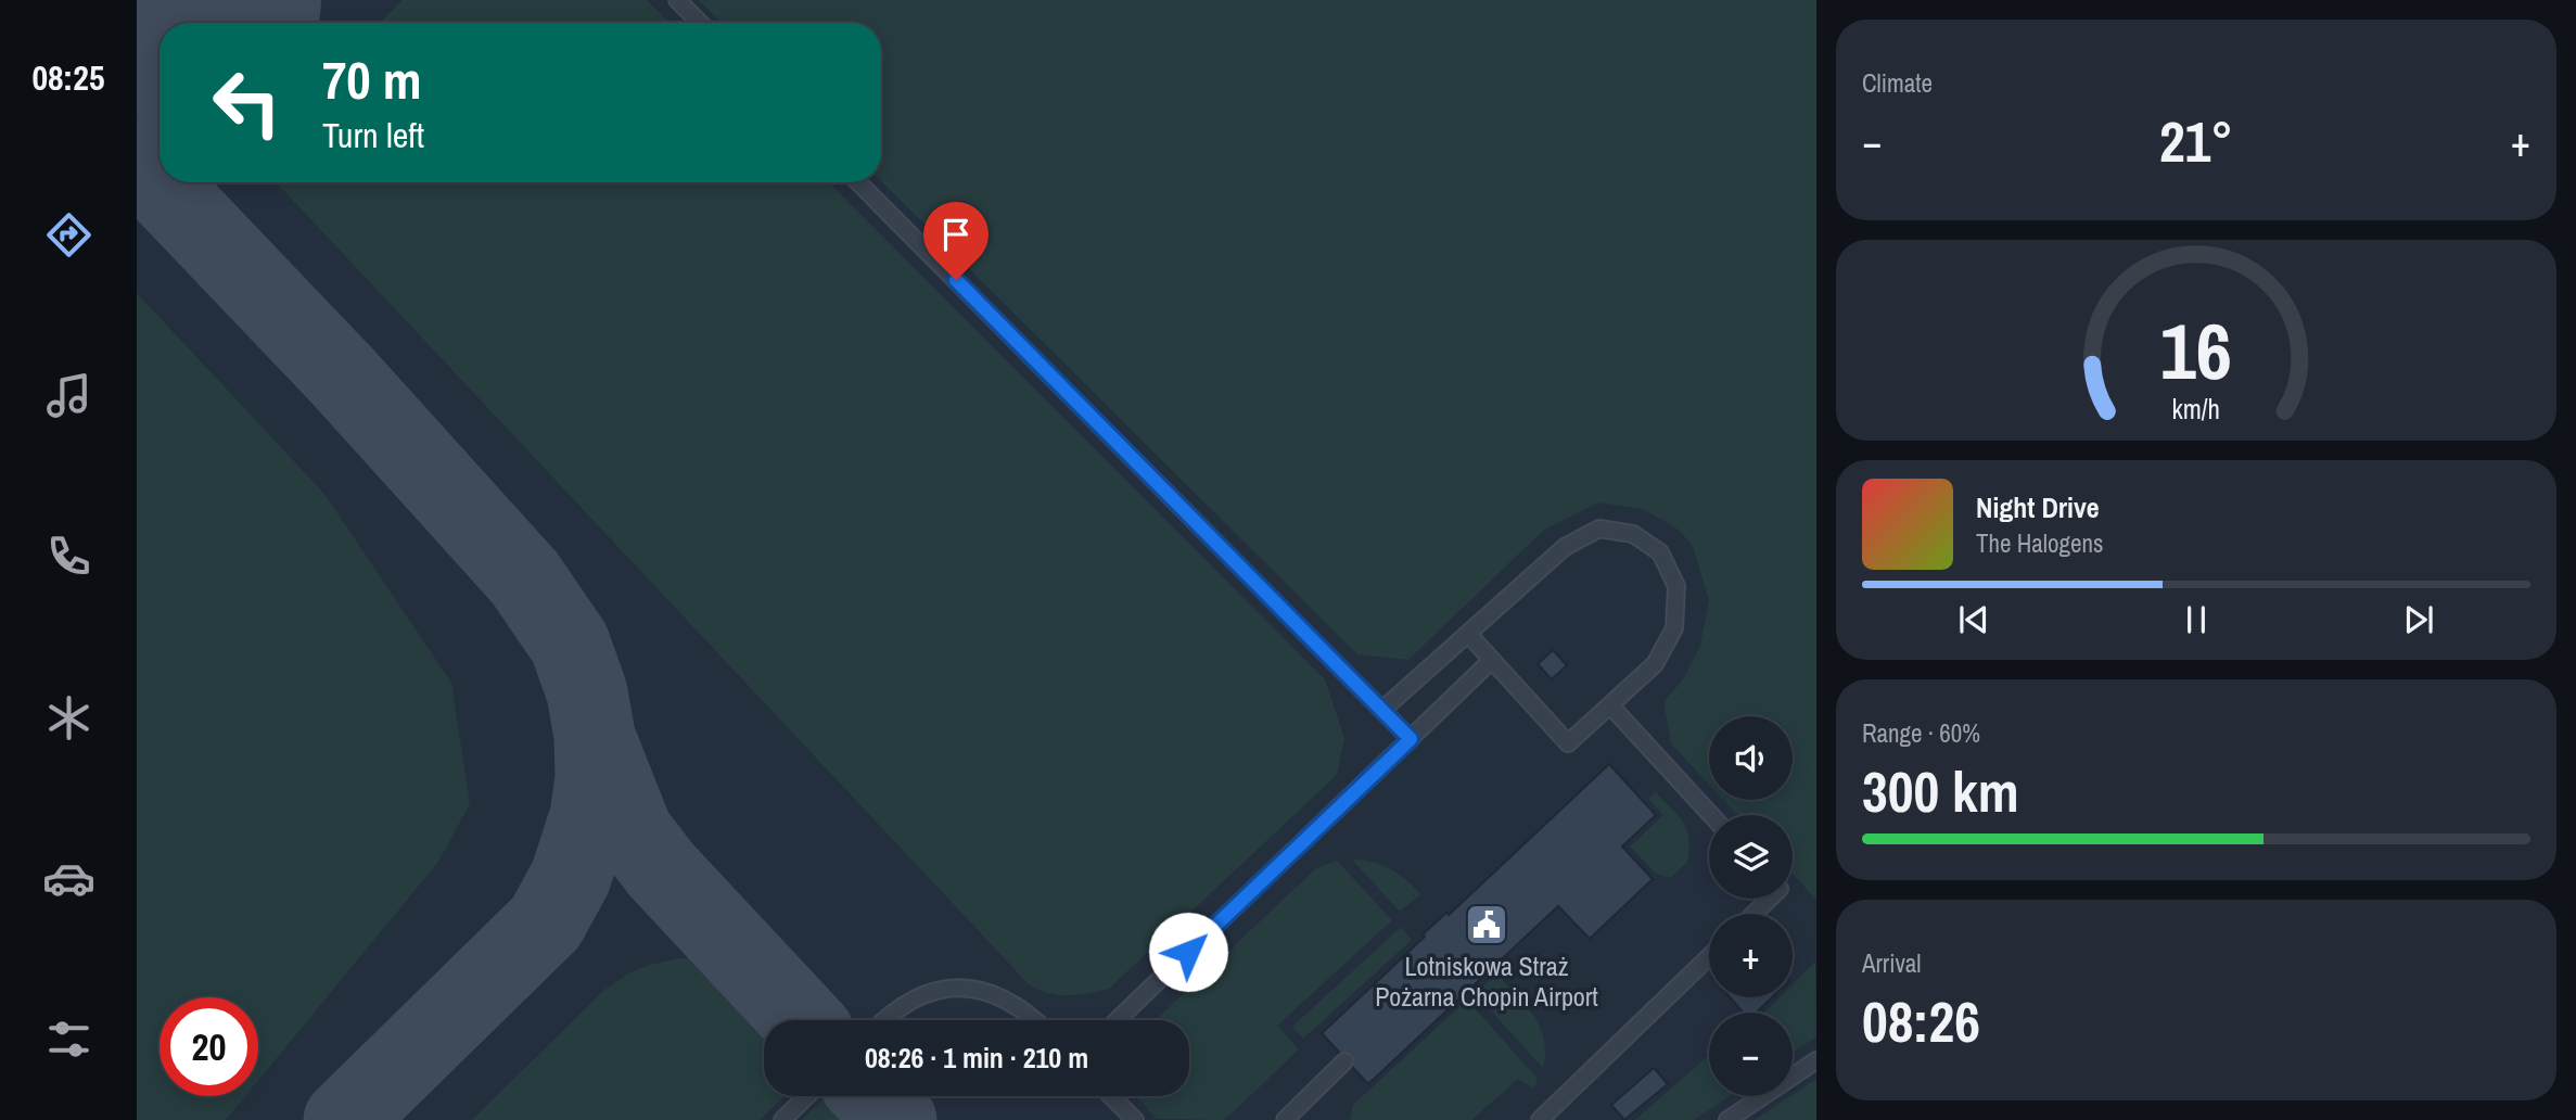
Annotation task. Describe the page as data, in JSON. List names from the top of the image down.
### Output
{
  "places": {
    "public building": ["Lotniskowa Straż Pożarna Chopin Airport"]
  },
  "page": {
    "tabs": "08:25",
    "tile": [
      "Climate",
      ["Range · 60%", "300 km"],
      ["Arrival", "08:26"]
    ],
    "turn": ["70 m", "Turn left"],
    "heat": ["−", "21°", "+"],
    "song": ["Night Drive", "The Halogens"],
    "map_buttons": ["+", "−"],
    "limit": "20",
    "trip": "08:26 · 1 min · 210 m",
    "gauge": ["16", "km/h"]
  }
}
